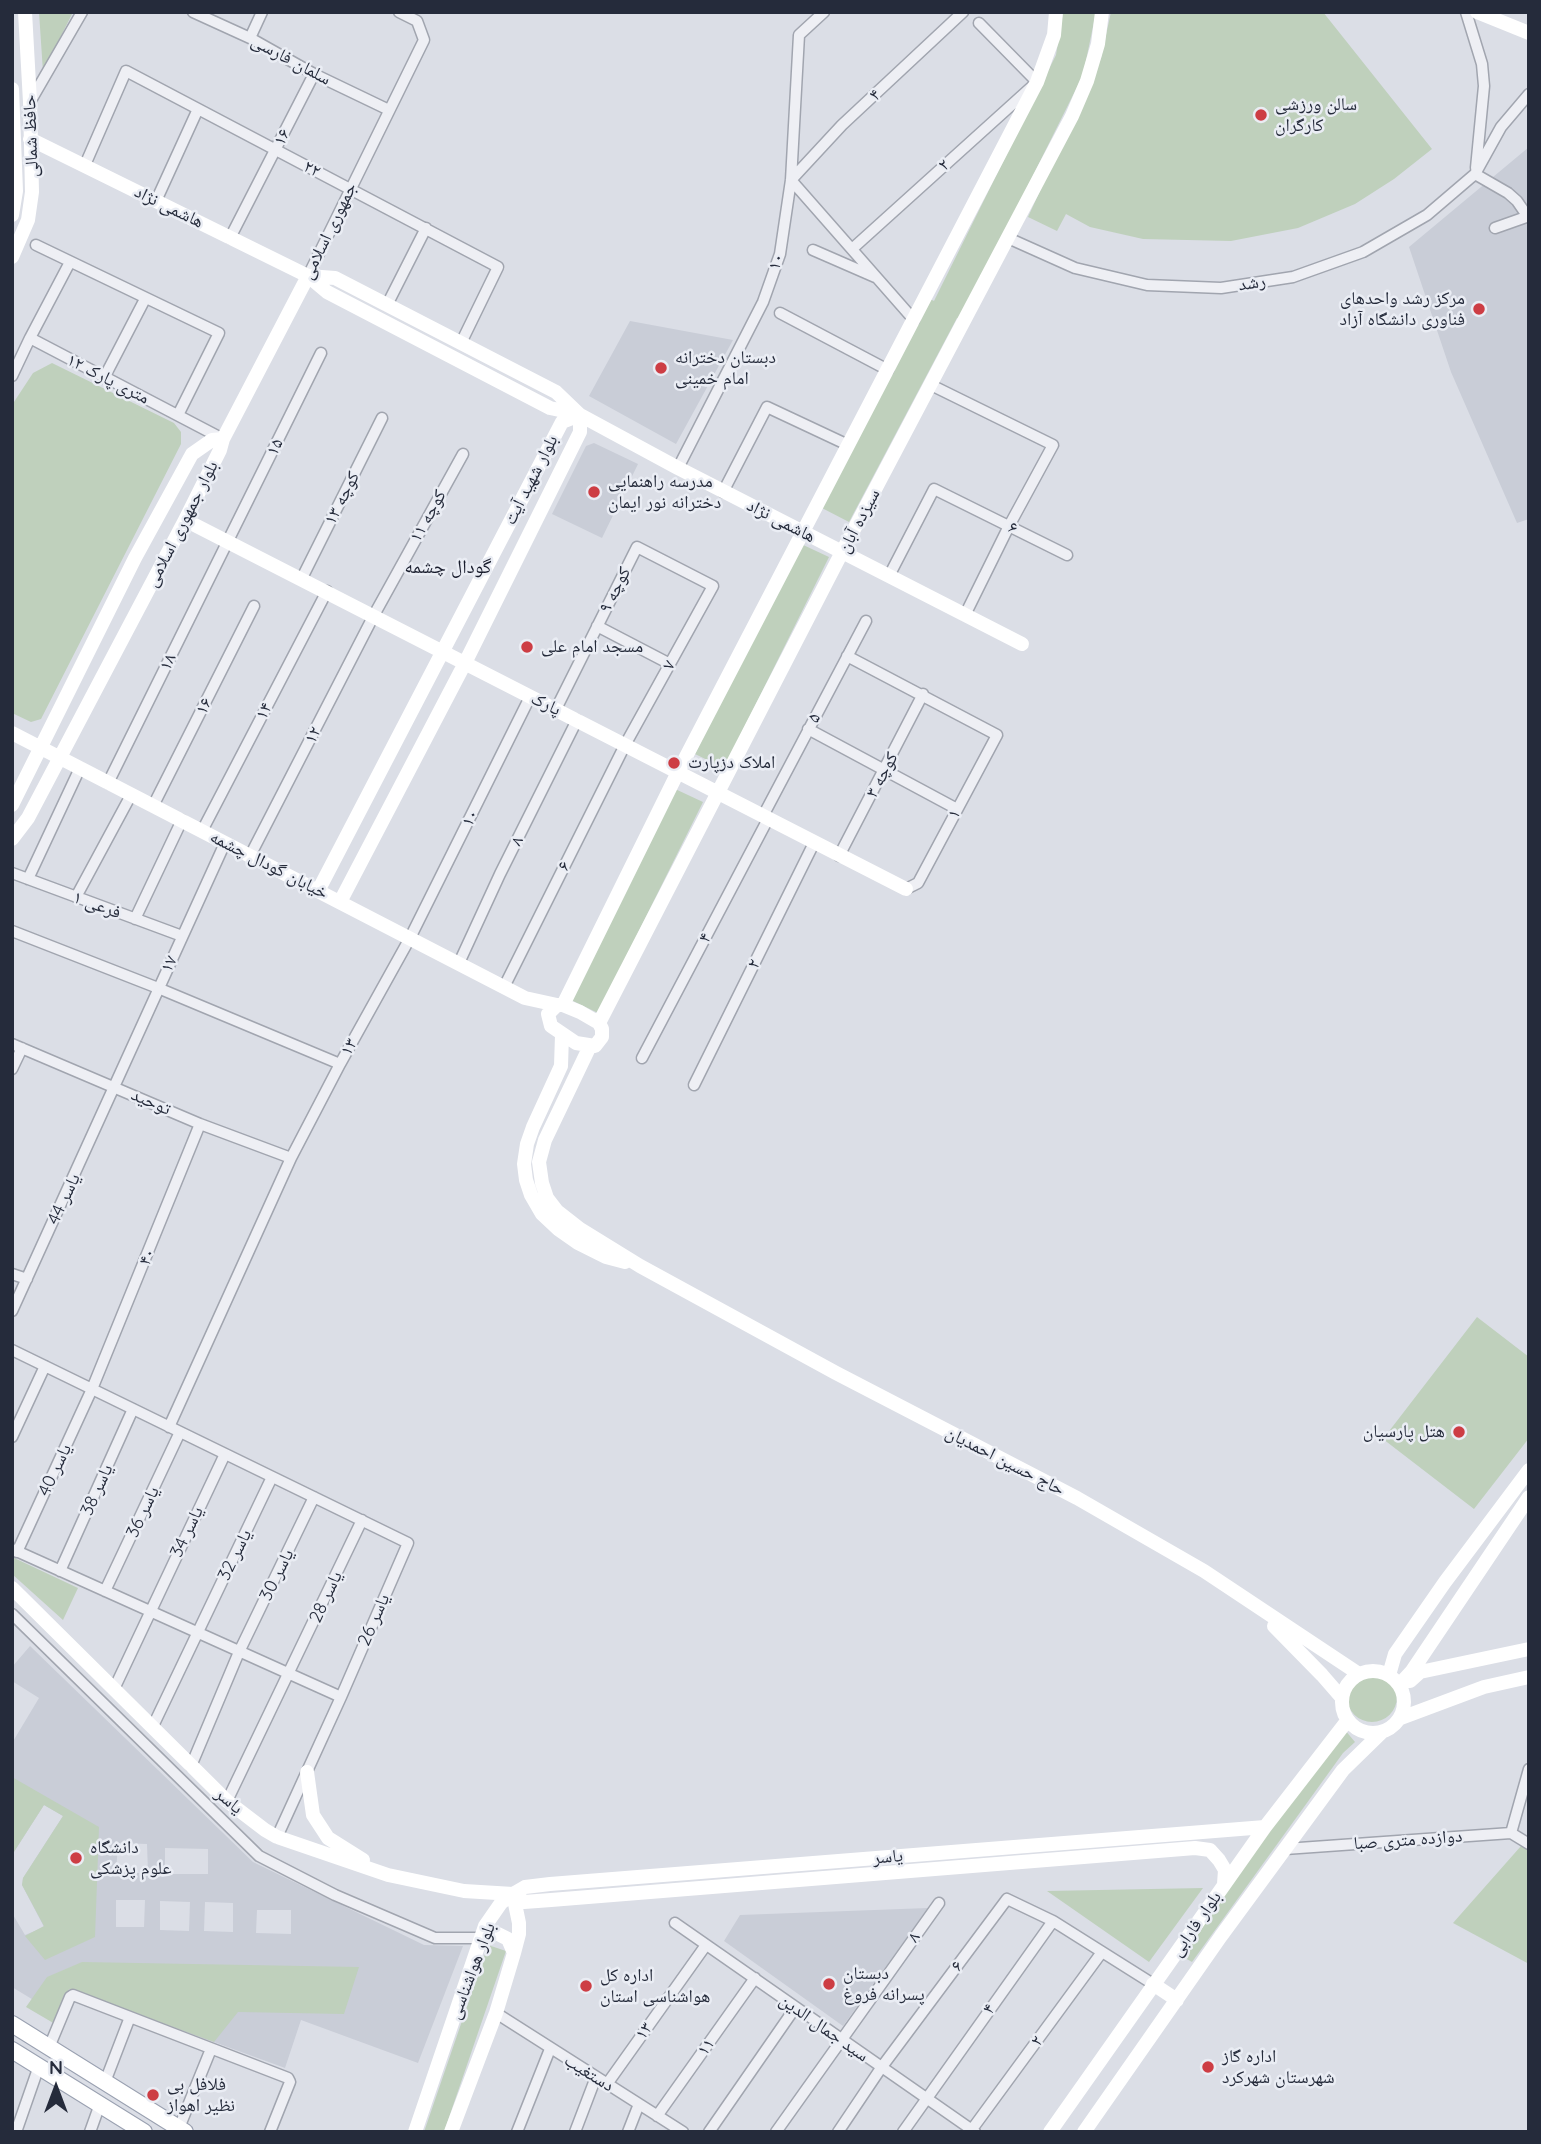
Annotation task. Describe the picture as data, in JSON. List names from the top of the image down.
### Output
{
  "streets": {
    "main road": [
      "حافظ شمالی",
      "هاشمی نژاد",
      "جمهوری اسلامی",
      "بلوار شهید آیت",
      "سیزده آبان",
      "بلوار جمهوری اسلامی",
      "پارک",
      "خیابان گودال چشمه",
      "حاج حسین احمدیان",
      "یاسر",
      "بلوار فارابی",
      "بلوار هواشناسی"
    ],
    "street": [
      "سلمان فارسی",
      "۴",
      "۱۶",
      "۲",
      "۲۲",
      "۱۰",
      "رشد",
      "۱۲ متری پارک",
      "۱۵",
      "کوچه ۱۳",
      "کوچه ۱۱",
      "۶",
      "کوچه ۹",
      "۱۸",
      "۷",
      "۱۴",
      "۵",
      "۱۲",
      "کوچه ۳",
      "۱",
      "۸",
      "فرعی ۱",
      "۱۷",
      "۱۳",
      "توحید",
      "یاسر 44",
      "۴۰",
      "یاسر 40",
      "یاسر 38",
      "یاسر 36",
      "یاسر 34",
      "یاسر 32",
      "یاسر 30",
      "یاسر 28",
      "یاسر 26",
      "دوازده متری صبا",
      "سید جمال الدین",
      "۱۱",
      "دستغیب"
    ]
  },
  "crossings": [
    ["سلمان فارسی", "۱۶"],
    ["سلمان فارسی", "جمهوری اسلامی"],
    ["۴", "۱۰"],
    ["۴", "۶"],
    ["۴", "پارک"],
    ["۴", "۵"],
    ["۴", "سید جمال الدین"],
    ["حافظ شمالی", "هاشمی نژاد"],
    ["۱۶", "۲۲"],
    ["۱۶", "هاشمی نژاد"],
    ["۱۶", "خیابان گودال چشمه"],
    ["۲", "پارک"],
    ["۲", "سید جمال الدین"],
    ["۲۲", "هاشمی نژاد"],
    ["۲۲", "جمهوری اسلامی"],
    ["هاشمی نژاد", "جمهوری اسلامی"],
    ["هاشمی نژاد", "۱۰"],
    ["هاشمی نژاد", "بلوار شهید آیت"],
    ["هاشمی نژاد", "سیزده آبان"],
    ["هاشمی نژاد", "۶"],
    ["جمهوری اسلامی", "۱۲ متری پارک"],
    ["جمهوری اسلامی", "بلوار جمهوری اسلامی"],
    ["۱۰", "پارک"],
    ["۱۰", "خیابان گودال چشمه"],
    ["۱۰", "۱۳"],
    ["رشد", "سیزده آبان"],
    ["۱۲ متری پارک", "بلوار جمهوری اسلامی"],
    ["۱۵", "۱۸"],
    ["۱۵", "پارک"],
    ["بلوار شهید آیت", "پارک"],
    ["بلوار شهید آیت", "خیابان گودال چشمه"],
    ["کوچه ۱۳", "پارک"],
    ["کوچه ۱۱", "پارک"],
    ["کوچه ۱۱", "۱۲"],
    ["سیزده آبان", "پارک"],
    ["سیزده آبان", "حاج حسین احمدیان"],
    ["بلوار جمهوری اسلامی", "پارک"],
    ["بلوار جمهوری اسلامی", "خیابان گودال چشمه"],
    ["۶", "۷"],
    ["۶", "پارک"],
    ["۶", "خیابان گودال چشمه"],
    ["۶", "سید جمال الدین"],
    ["کوچه ۹", "۷"],
    ["کوچه ۹", "پارک"],
    ["۱۸", "پارک"],
    ["۱۸", "خیابان گودال چشمه"],
    ["۷", "پارک"],
    ["پارک", "۱۴"],
    ["پارک", "۵"],
    ["پارک", "۱۲"],
    ["پارک", "کوچه ۳"],
    ["پارک", "۱"],
    ["پارک", "۸"],
    ["۱۴", "خیابان گودال چشمه"],
    ["۱۲", "خیابان گودال چشمه"],
    ["کوچه ۳", "۱"],
    ["۸", "خیابان گودال چشمه"],
    ["۸", "سید جمال الدین"],
    ["خیابان گودال چشمه", "۱۷"],
    ["خیابان گودال چشمه", "۱۳"],
    ["فرعی ۱", "۱۷"],
    ["۱۷", "توحید"],
    ["۱۷", "یاسر 44"],
    ["۱۳", "توحید"],
    ["۱۳", "یاسر 36"],
    ["۱۳", "سید جمال الدین"],
    ["۱۳", "دستغیب"],
    ["توحید", "یاسر 44"],
    ["توحید", "۴۰"],
    ["۴۰", "یاسر 40"],
    ["حاج حسین احمدیان", "بلوار فارابی"],
    ["یاسر 34", "یاسر"],
    ["یاسر 32", "یاسر"],
    ["یاسر 30", "یاسر"],
    ["یاسر 28", "یاسر 26"],
    ["یاسر 28", "یاسر"],
    ["یاسر 26", "یاسر"],
    ["یاسر", "بلوار فارابی"],
    ["یاسر", "بلوار هواشناسی"],
    ["دوازده متری صبا", "بلوار فارابی"],
    ["بلوار هواشناسی", "دستغیب"],
    ["سید جمال الدین", "۱۱"],
    ["۱۱", "دستغیب"]
  ],
  "districts": ["گودال چشمه"],
  "places": [
    "سالن ورزشی کارگران",
    "مرکز رشد واحدهای فناوری دانشگاه آزاد",
    "دبستان دخترانه امام خمینی",
    "مدرسه راهنمایی دخترانه نور ایمان",
    "مسجد امام علی",
    "املاک دزپارت",
    "هتل پارسیان",
    "دانشگاه علوم پزشکی",
    "دبستان پسرانه فروغ",
    "اداره کل هواشناسی استان",
    "اداره گاز شهرستان شهرکرد",
    "فلافل بی نظیر اهواز"
  ],
  "north": "top"
}
